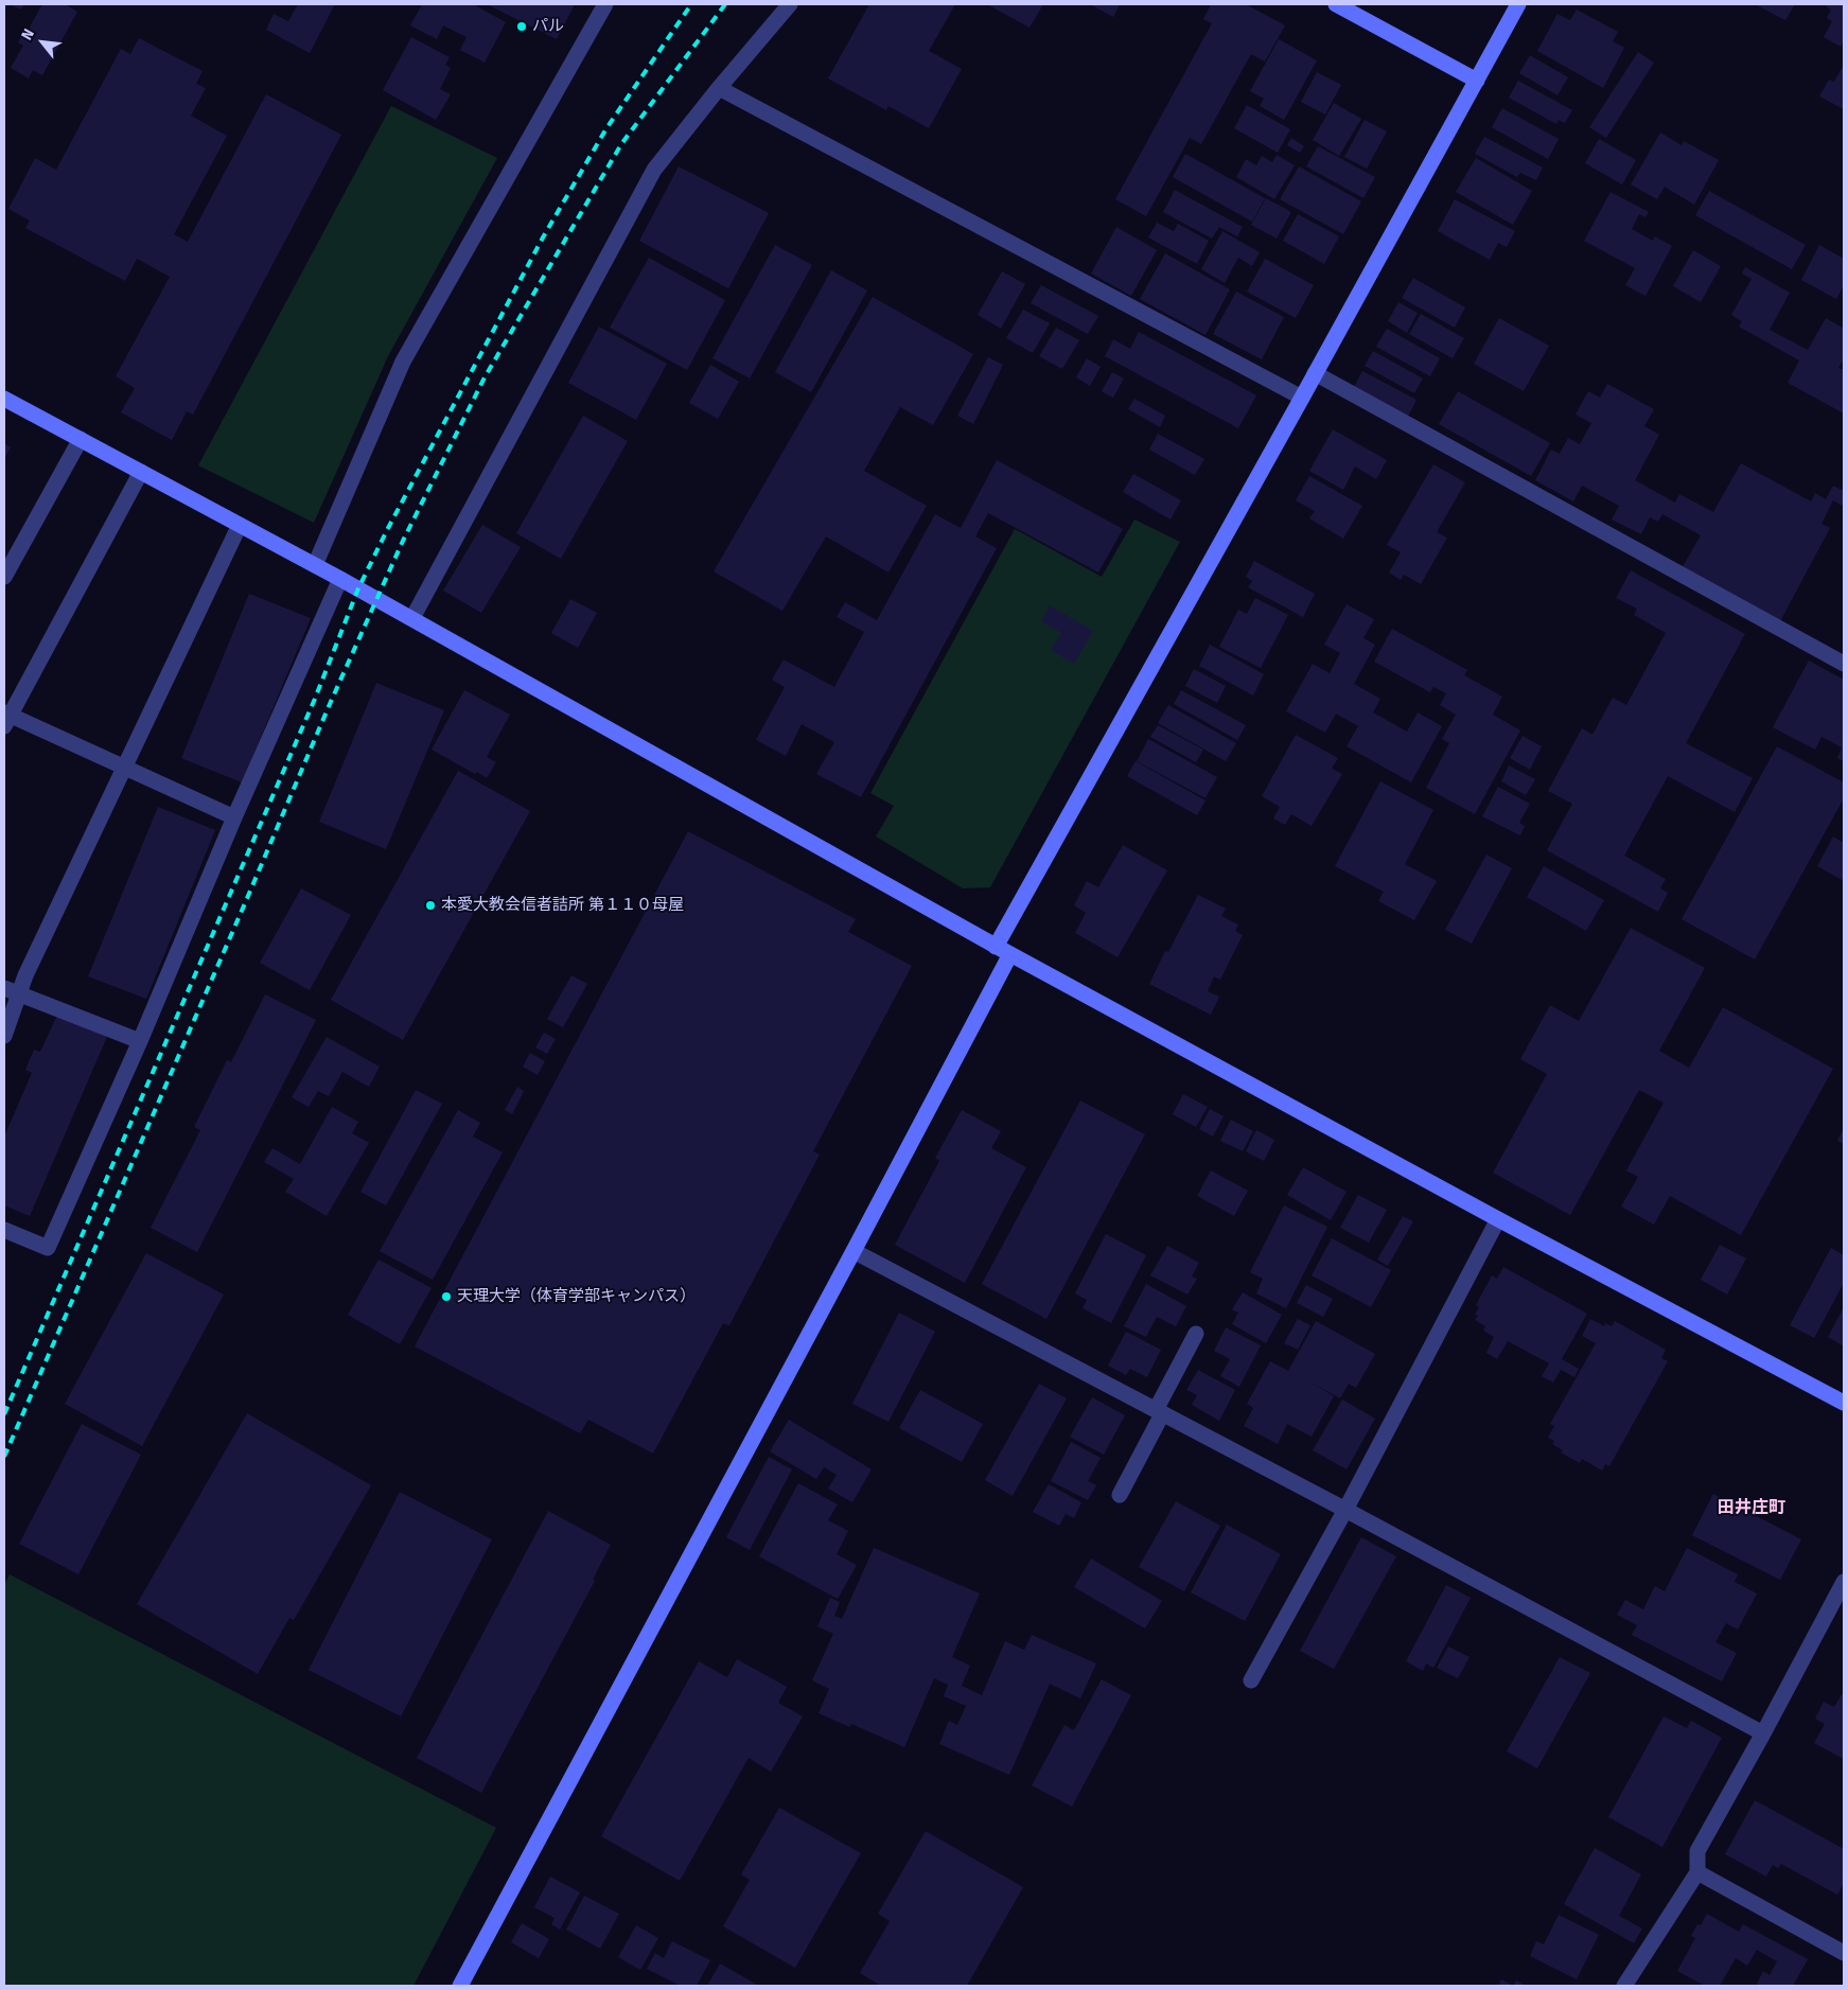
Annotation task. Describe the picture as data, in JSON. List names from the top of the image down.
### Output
{
  "districts": ["田井庄町"],
  "places": ["パル", "本愛大教会信者詰所 第１１０母屋", "天理大学（体育学部キャンパス）"],
  "north": "top left"
}
